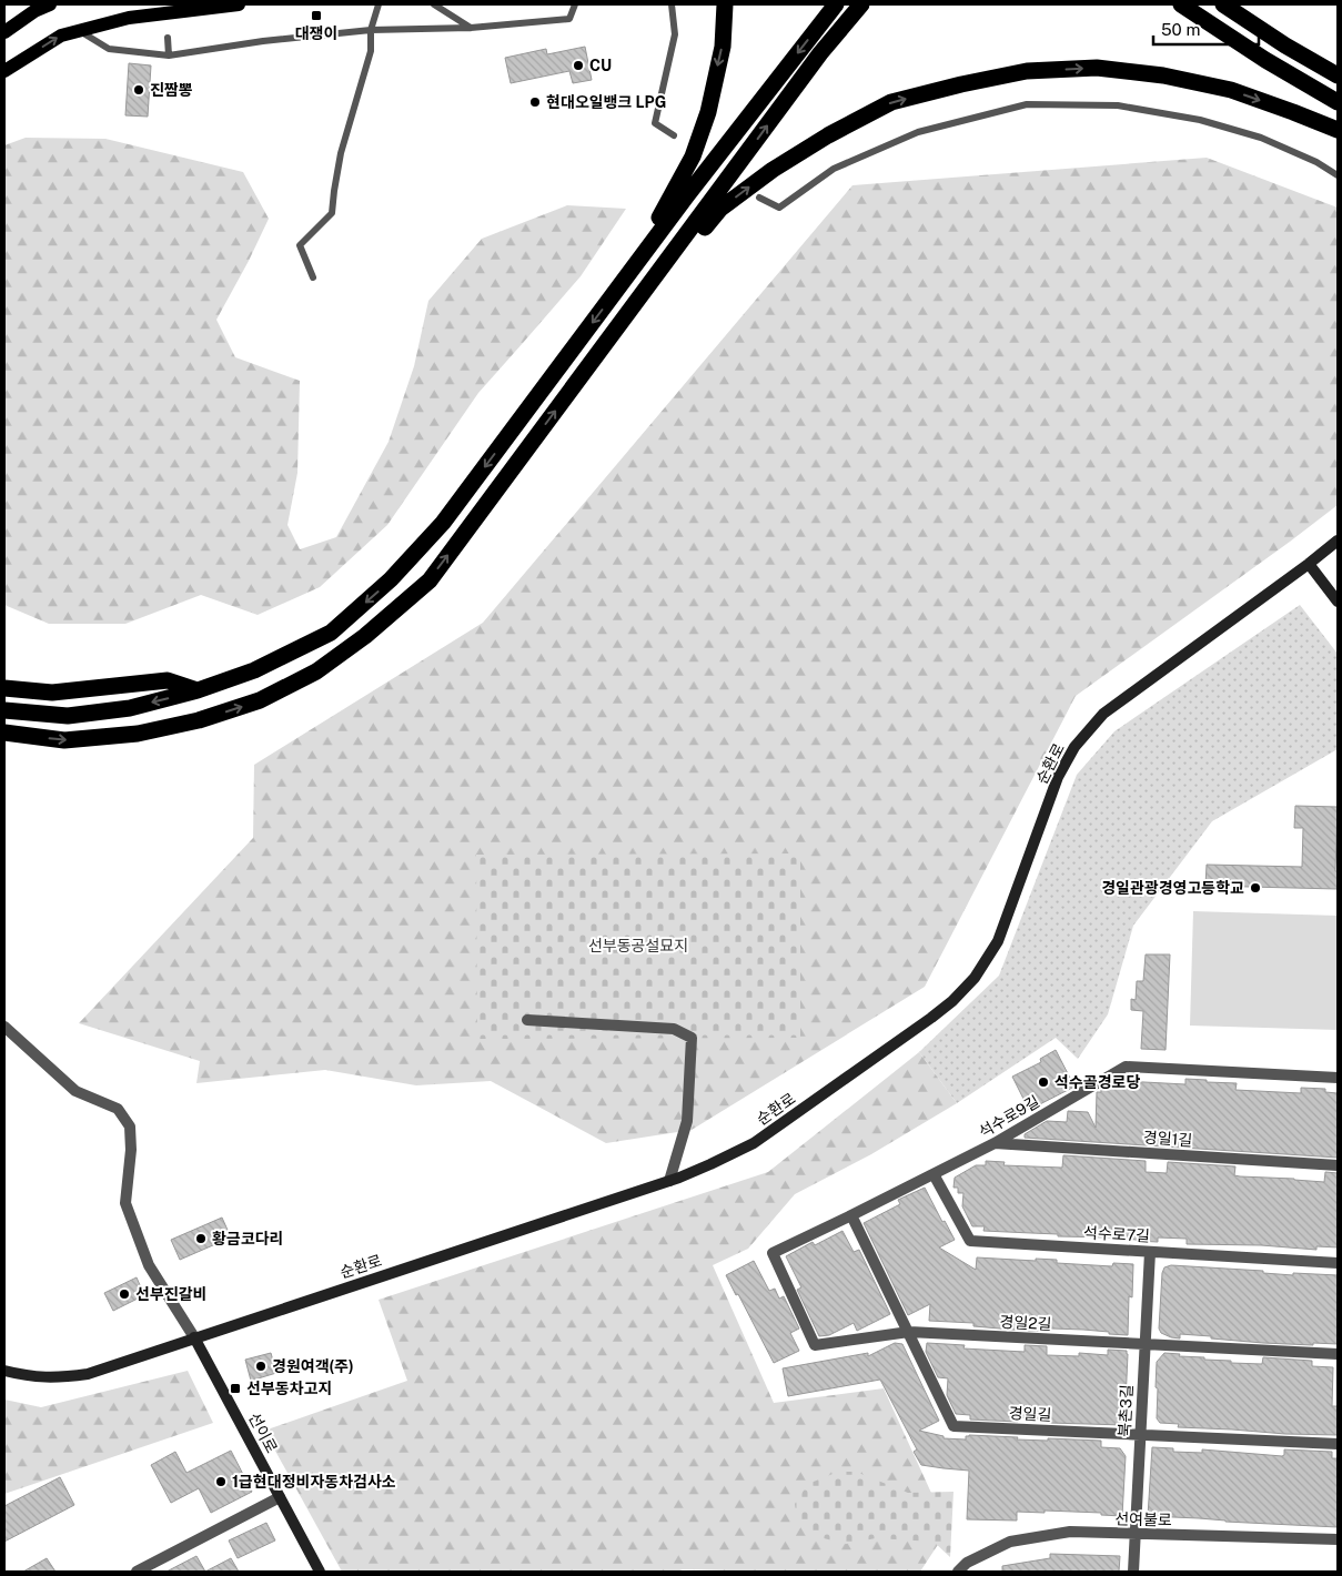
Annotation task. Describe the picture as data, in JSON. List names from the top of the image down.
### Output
{
  "streets": {
    "main road": ["순환로", "선이로"],
    "street": [
      "석수로9길",
      "경일1길",
      "석수로7길",
      "경일2길",
      "북촌3길",
      "경일길",
      "선여불로"
    ]
  },
  "crossings": [
    ["순환로", "선이로"],
    ["석수로9길", "경일1길"],
    ["석수로9길", "석수로7길"],
    ["석수로9길", "경일2길"],
    ["석수로9길", "경일길"],
    ["석수로7길", "북촌3길"],
    ["경일2길", "북촌3길"],
    ["경일2길", "경일길"],
    ["북촌3길", "경일길"],
    ["북촌3길", "선여불로"]
  ],
  "parks": ["선부동공설묘지"],
  "places": {
    "transit": ["대쟁이", "선부동차고지"],
    "other": [
      "CU",
      "진짬뽕",
      "현대오일뱅크 LPG",
      "경일관광경영고등학교",
      "석수골경로당",
      "황금코다리",
      "선부진갈비",
      "경원여객(주)",
      "1급현대정비자동차검사소"
    ]
  },
  "scale_bar": "50 m"
}
